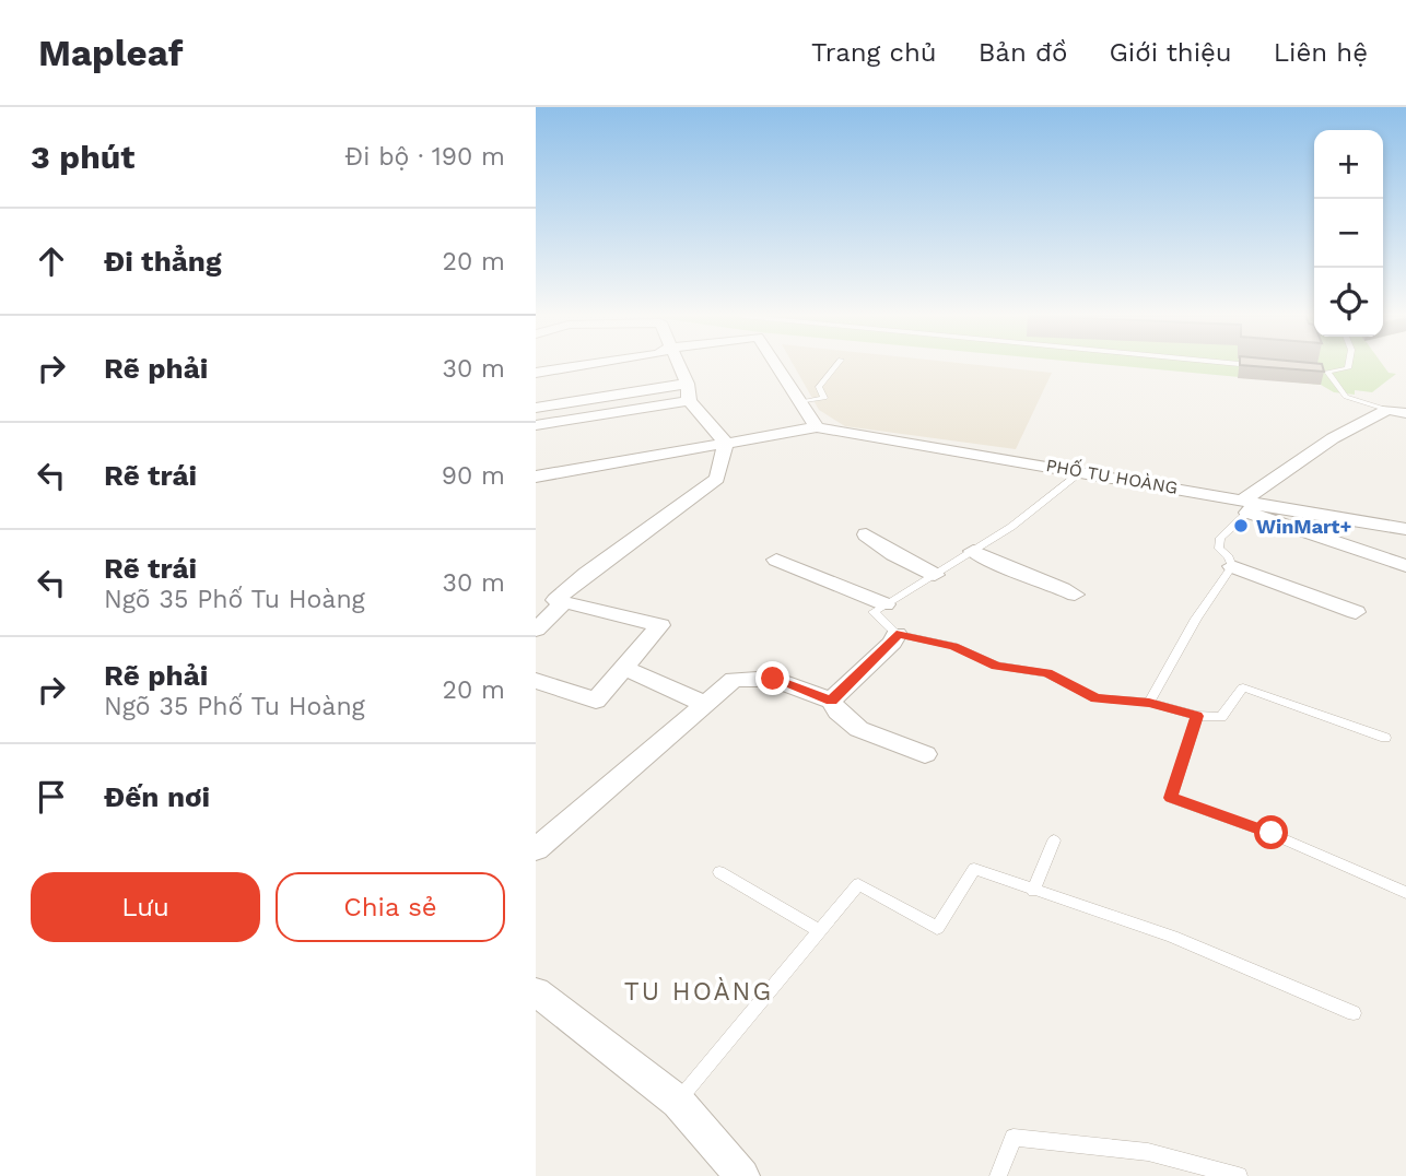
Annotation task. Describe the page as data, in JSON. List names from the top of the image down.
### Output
{
  "streets": {
    "street": ["PHỐ TU HOÀNG"]
  },
  "districts": ["TU HOÀNG"],
  "places": ["WinMart+"],
  "page": {
    "header": "Mapleaf",
    "nav": [
      "Trang chủ",
      "Bản đồ",
      "Giới thiệu",
      "Liên hệ"
    ],
    "heading": ["3 phút", "Đi bộ · 190 m"],
    "map_buttons": ["+", "−"],
    "list": [
      ["Đi thẳng", "20 m"],
      ["Rẽ phải", "30 m"],
      ["Rẽ trái", "90 m"],
      ["Rẽ trái", "Ngõ 35 Phố Tu Hoàng", "30 m"],
      ["Rẽ phải", "Ngõ 35 Phố Tu Hoàng", "20 m"],
      "Đến nơi"
    ],
    "buttons": ["Lưu", "Chia sẻ"]
  }
}
